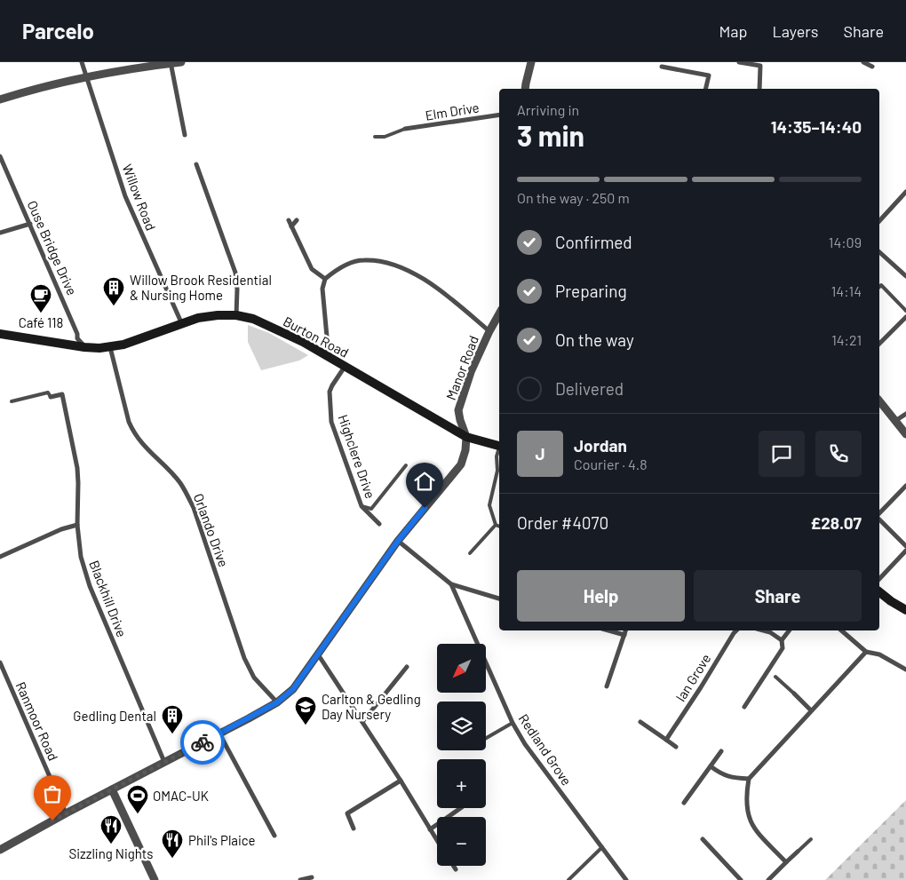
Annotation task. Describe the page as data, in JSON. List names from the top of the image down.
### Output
{
  "streets": {
    "main road": ["Burton Road"],
    "street": [
      "Elm Drive",
      "Willow Road",
      "Ouse Bridge Drive",
      "Manor Road",
      "Highclere Drive",
      "Orlando Drive",
      "Blackhill Drive",
      "Ian Grove",
      "Ranmoor Road",
      "Redland Grove"
    ]
  },
  "crossings": [
    ["Willow Road", "Burton Road"],
    ["Ouse Bridge Drive", "Burton Road"],
    ["Burton Road", "Manor Road"],
    ["Burton Road", "Highclere Drive"],
    ["Burton Road", "Orlando Drive"]
  ],
  "places": {
    "building": ["Willow Brook Residential & Nursing Home", "Gedling Dental"],
    "cafe": ["Café 118"],
    "school or university": ["Carlton & Gedling Day Nursery"],
    "sports": ["OMAC-UK"],
    "restaurant": ["Sizzling Nights", "Phil's Plaice"]
  },
  "north": "bottom left",
  "page": {
    "header": "Parcelo",
    "nav": ["Map", "Layers", "Share"],
    "heading": ["3 min", "Arriving in", "14:35–14:40"],
    "panel": [
      "Jordan",
      "Courier · 4.8",
      "Order #4070",
      "£28.07"
    ],
    "bar": "On the way · 250 m",
    "list": [
      ["Confirmed", "14:09"],
      ["Preparing", "14:14"],
      ["On the way", "14:21"],
      "Delivered"
    ],
    "round": "J",
    "buttons": ["Help", "Share"],
    "map_buttons": ["+", "−"]
  }
}
